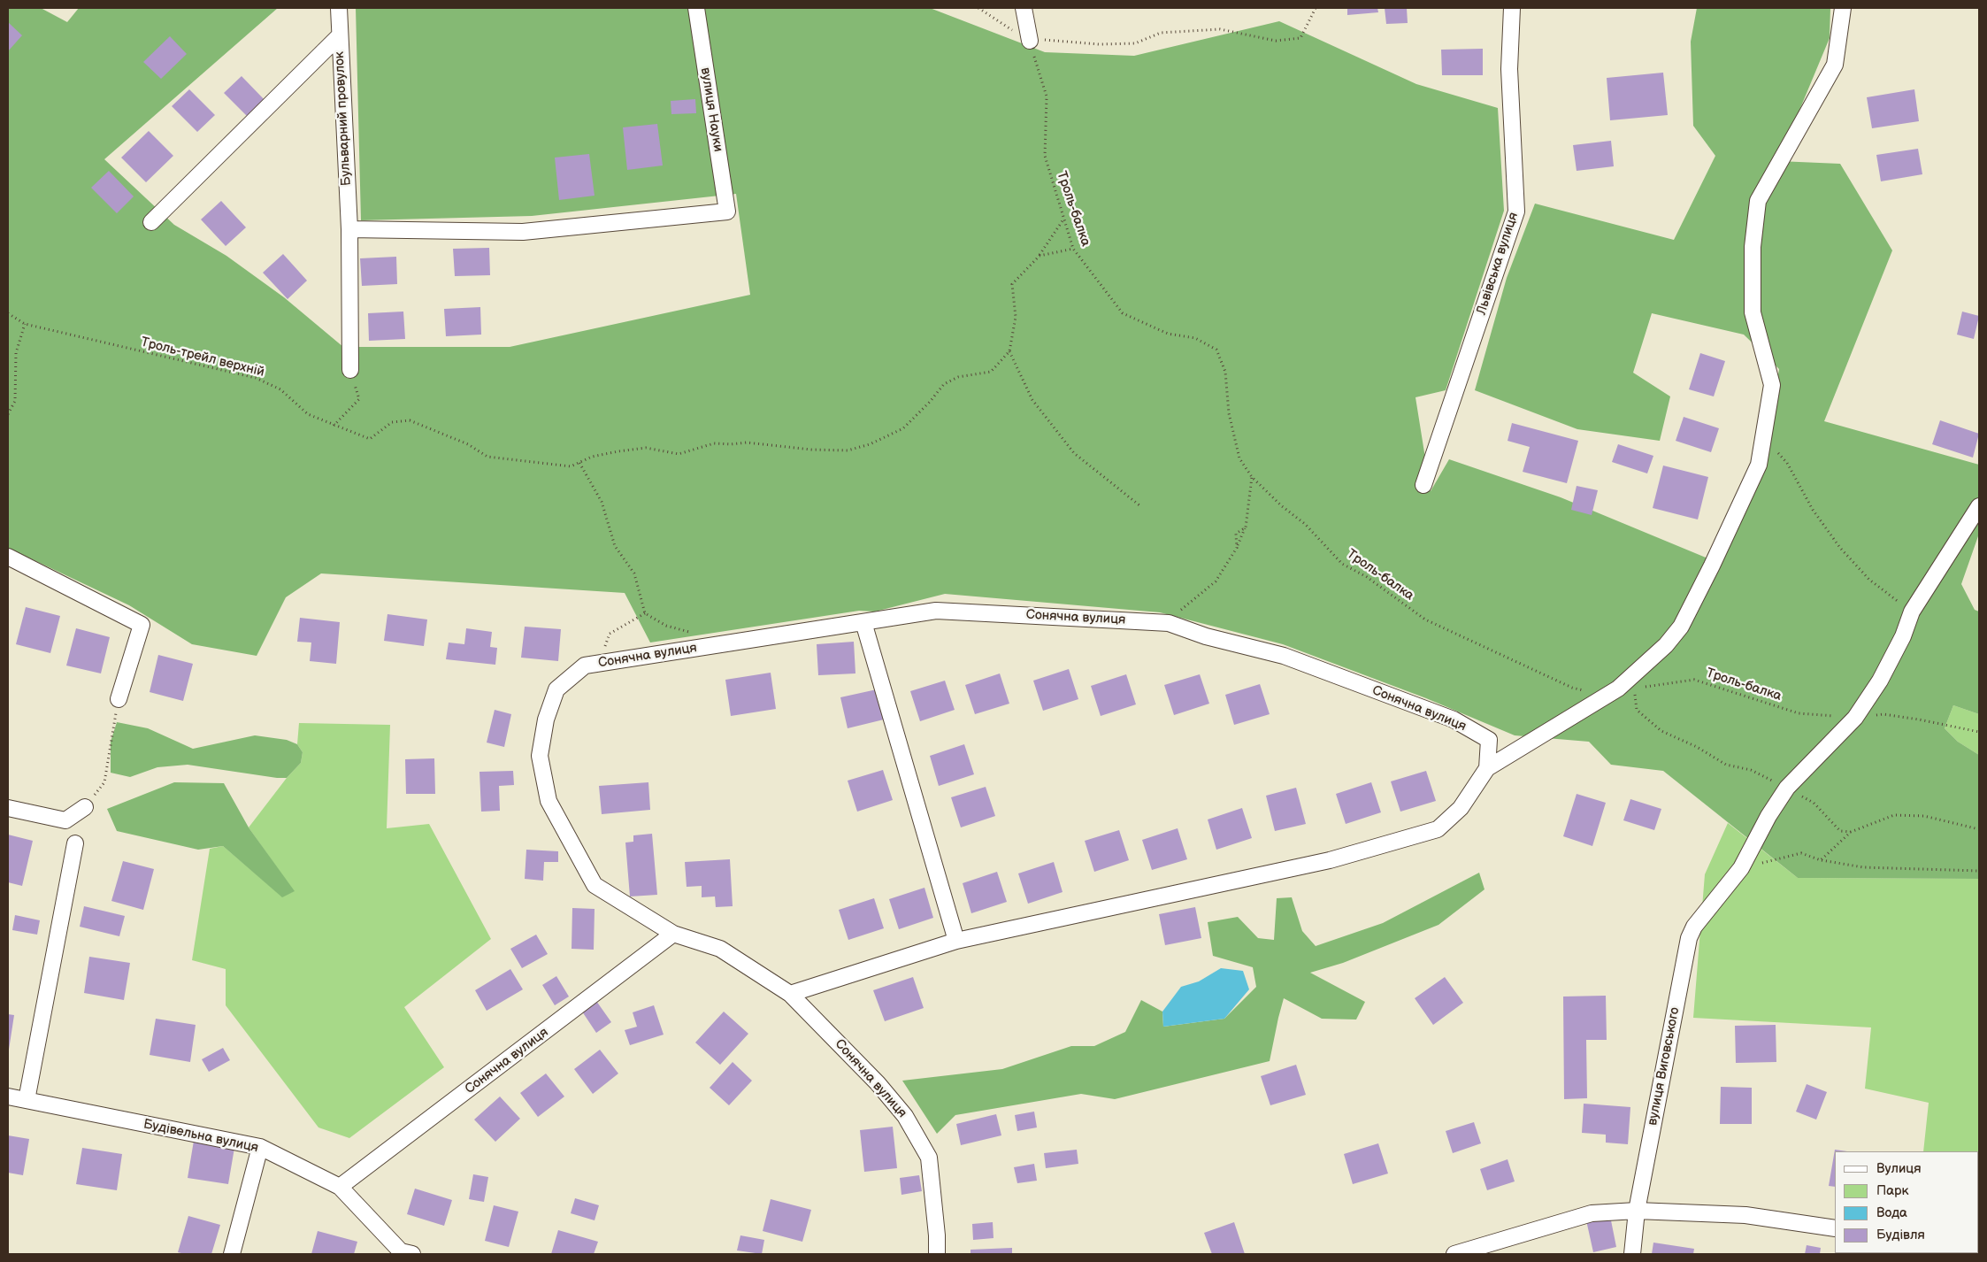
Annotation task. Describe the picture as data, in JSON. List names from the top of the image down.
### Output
{
  "streets": {
    "street": [
      "вулиця Науки",
      "Бульварний провулок",
      "Львівська вулиця",
      "Сонячна вулиця",
      "вулиця Виговського",
      "Будівельна вулиця"
    ],
    "path": ["Троль-балка", "Троль-трейл верхній"]
  },
  "crossings": [
    ["вулиця Науки", "Бульварний провулок"],
    ["Троль-балка", "вулиця Виговського"],
    ["Сонячна вулиця", "Будівельна вулиця"]
  ],
  "legend": [
    "Вулиця",
    "Парк",
    "Вода",
    "Будівля"
  ]
}
